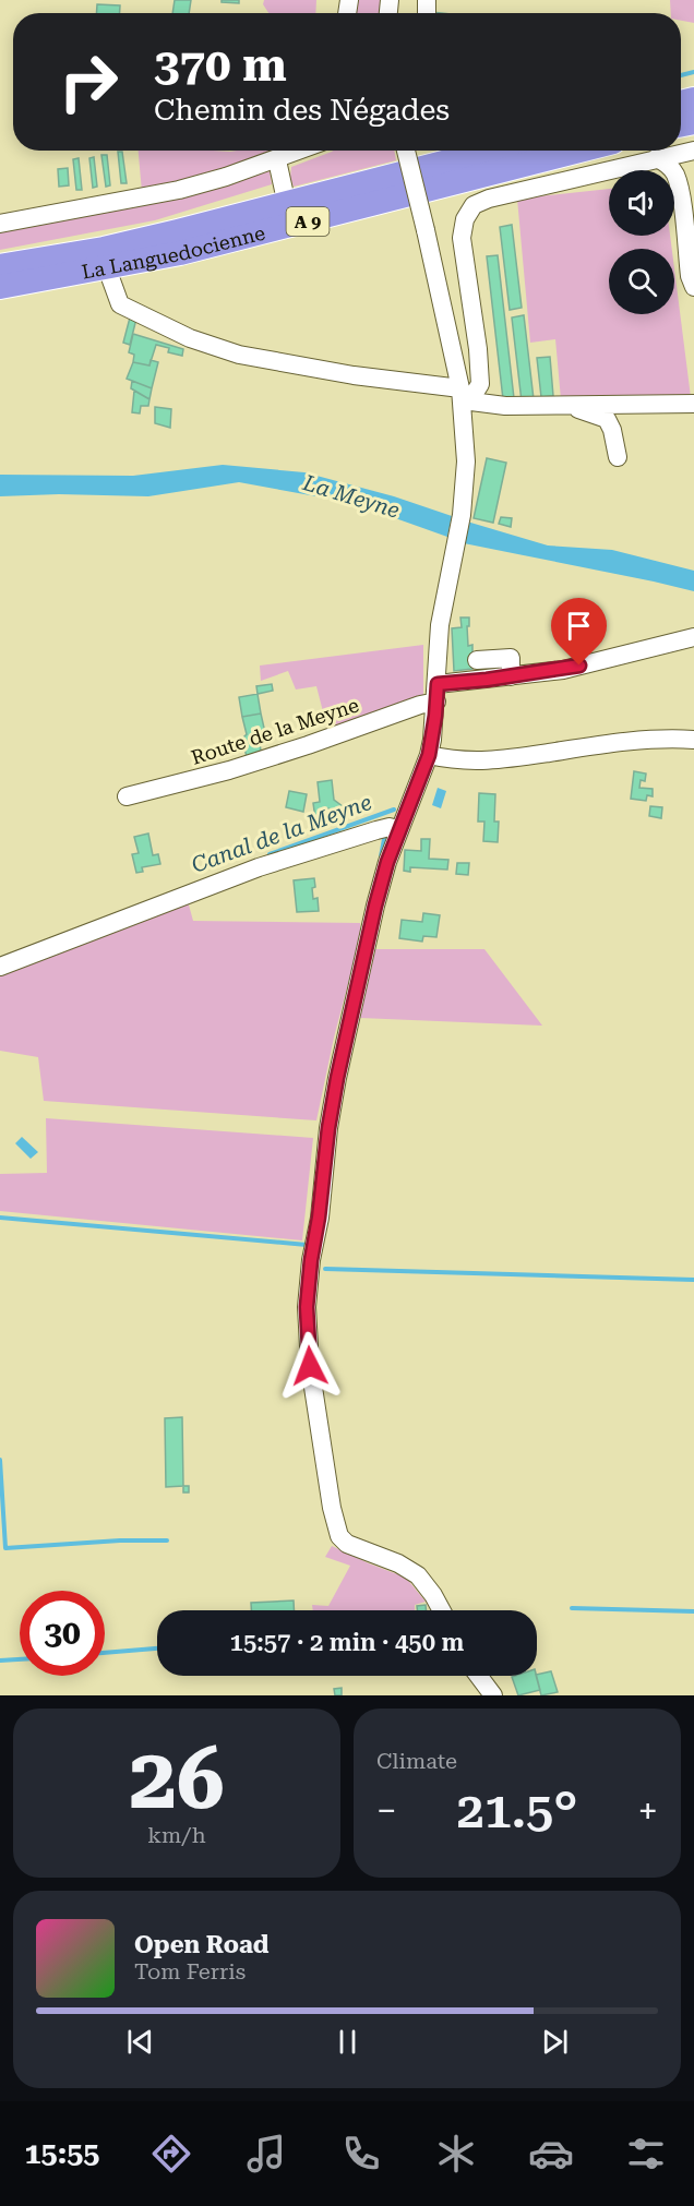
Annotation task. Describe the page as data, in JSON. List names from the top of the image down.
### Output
{
  "streets": {
    "highway": ["A 9", "La Languedocienne"],
    "street": ["Route de la Meyne"]
  },
  "water": ["La Meyne", "Canal de la Meyne"],
  "page": {
    "turn": ["370 m", "Chemin des Négades"],
    "limit": "30",
    "trip": "15:57 · 2 min · 450 m",
    "tile": [
      ["26", "km/h"],
      "Climate"
    ],
    "heat": ["−", "21.5°", "+"],
    "song": ["Open Road", "Tom Ferris"],
    "tabs": "15:55"
  }
}
